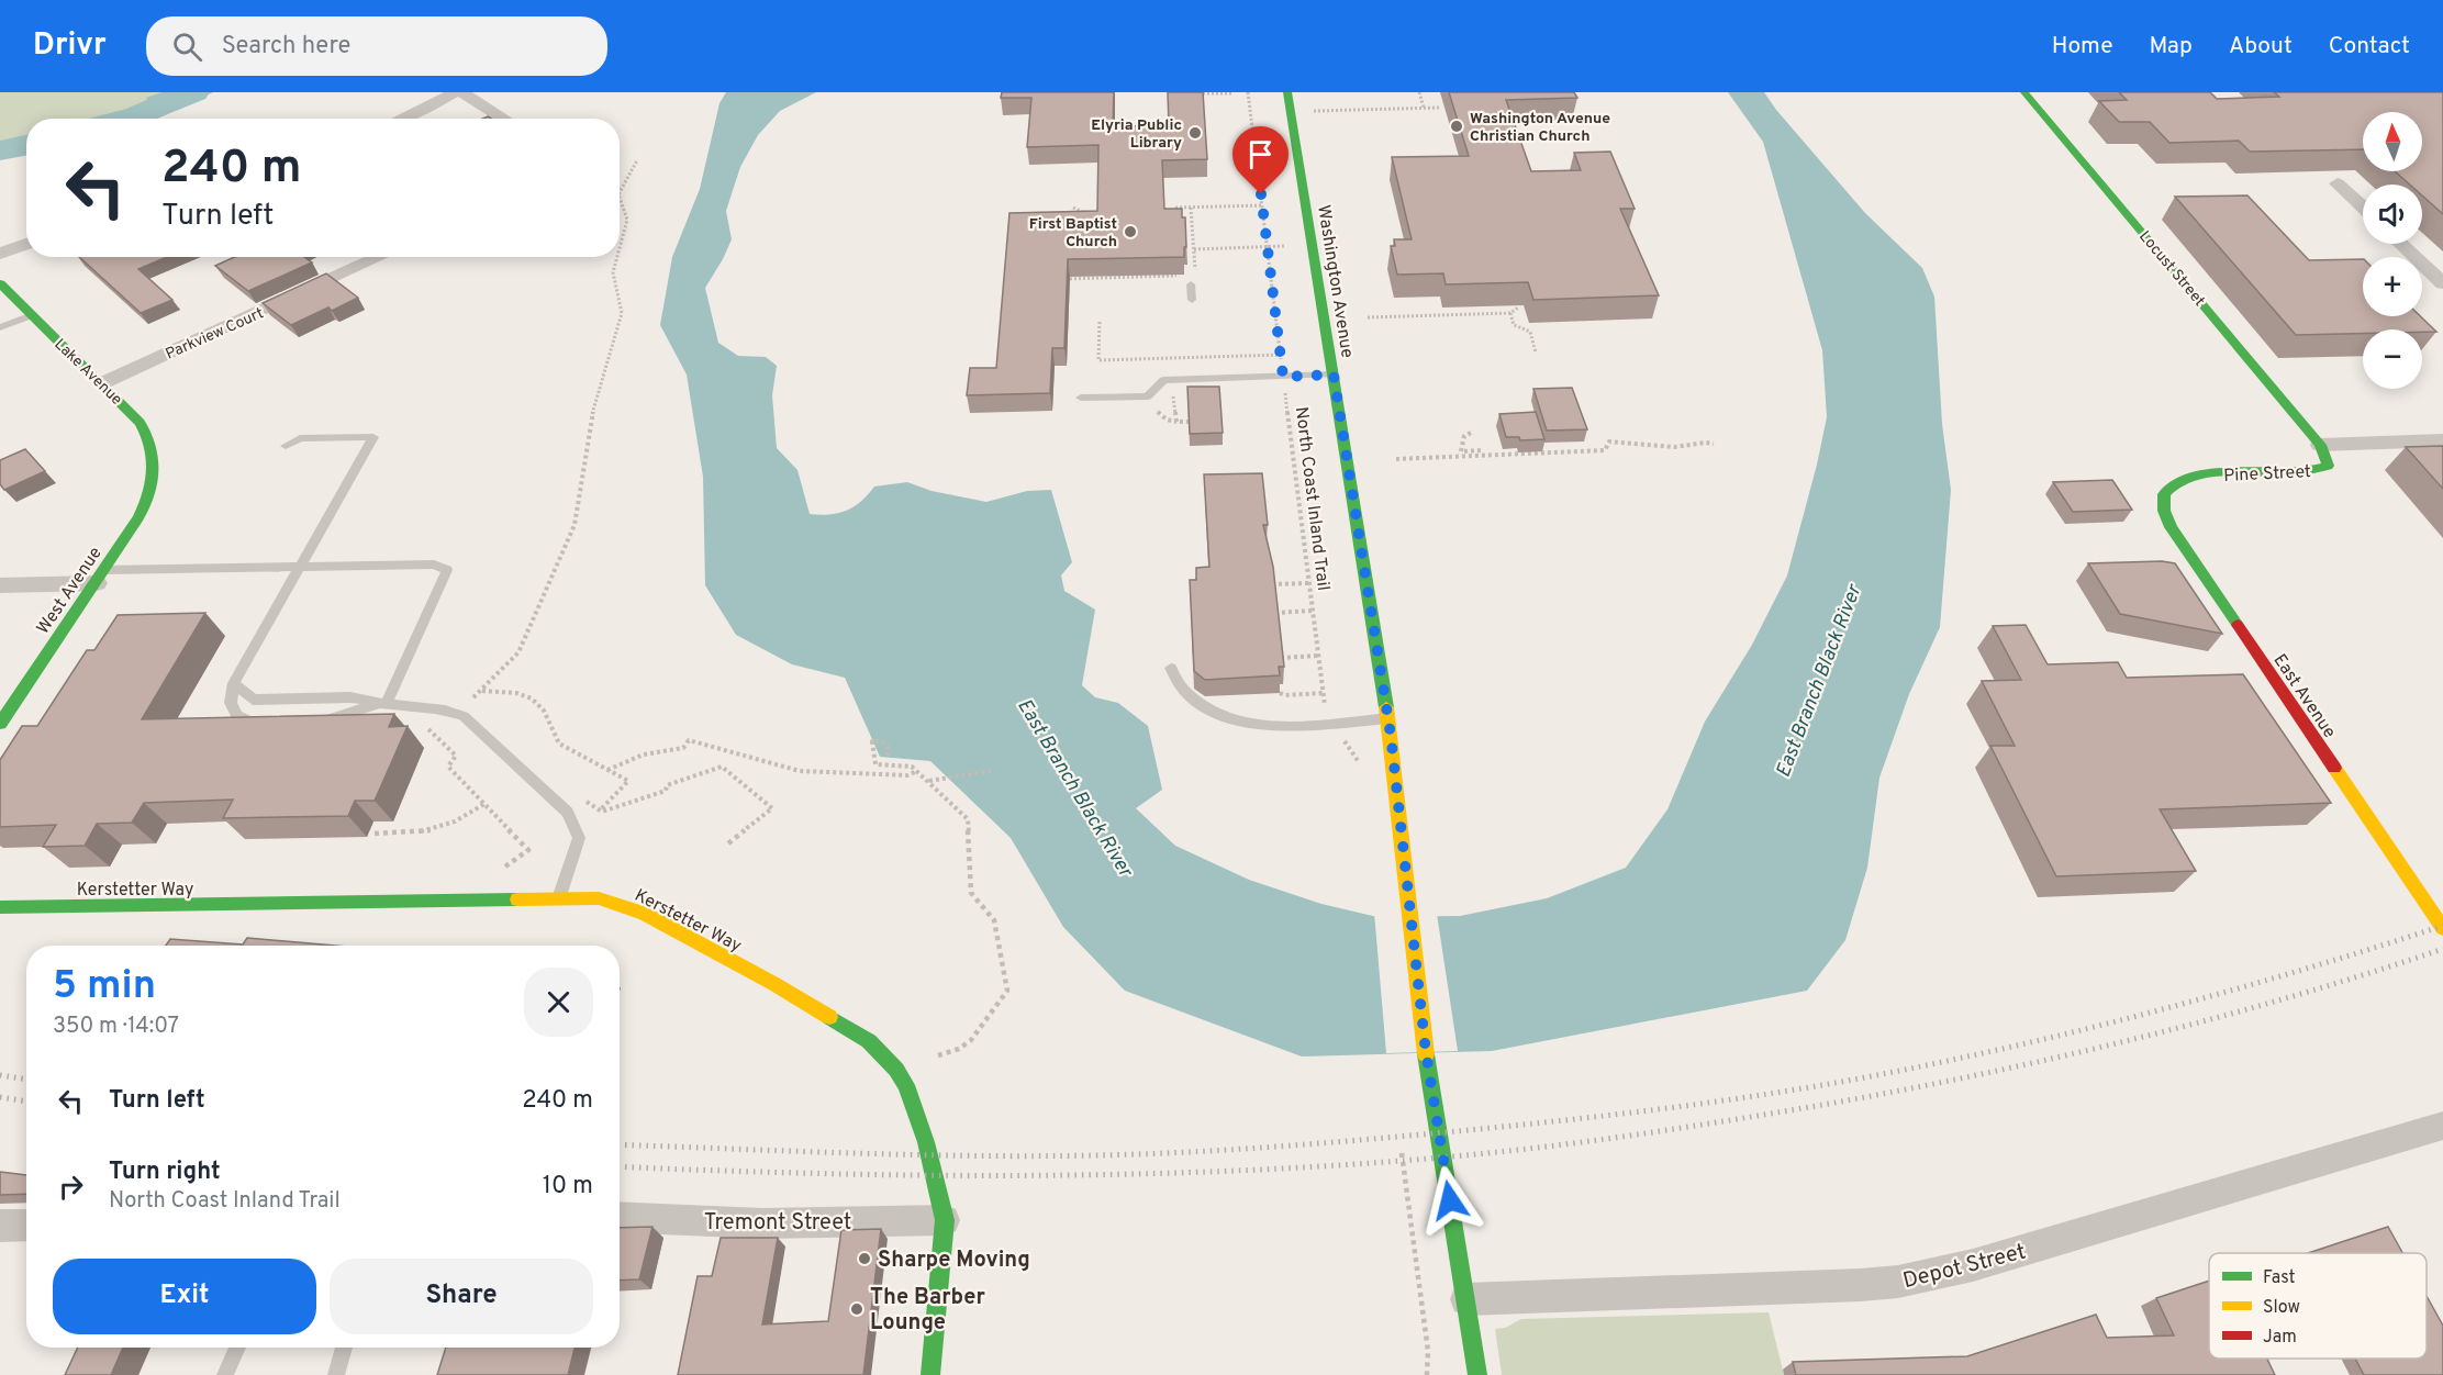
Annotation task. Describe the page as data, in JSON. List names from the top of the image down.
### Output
{
  "streets": {
    "street": [
      "Locust Street",
      "Washington Avenue",
      "Parkview Court",
      "Lake Avenue",
      "Pine Street",
      "West Avenue",
      "East Avenue",
      "Kerstetter Way",
      "Tremont Street",
      "Depot Street"
    ],
    "path": ["North Coast Inland Trail"]
  },
  "crossings": [
    ["Locust Street", "Pine Street"],
    ["Washington Avenue", "Depot Street"],
    ["Parkview Court", "Lake Avenue"],
    ["Lake Avenue", "West Avenue"],
    ["Pine Street", "East Avenue"],
    ["Kerstetter Way", "Tremont Street"]
  ],
  "water": ["East Branch Black River"],
  "places": [
    "Washington Avenue Christian Church",
    "Elyria Public Library",
    "First Baptist Church",
    "Sharpe Moving",
    "The Barber Lounge"
  ],
  "legend": ["Fast", "Slow", "Jam"],
  "north": "top",
  "page": {
    "header": "Drivr",
    "search": "Search here",
    "nav": [
      "Home",
      "Map",
      "About",
      "Contact"
    ],
    "map_buttons": ["+", "−"],
    "turn": ["240 m", "Turn left"],
    "heading": ["5 min", "350 m · 14:07"],
    "list": [
      {
        "name": "Turn left",
        "value": "240 m"
      },
      {
        "name": "Turn right",
        "note": "North Coast Inland Trail",
        "value": "10 m"
      }
    ],
    "buttons": ["Exit", "Share"]
  }
}
